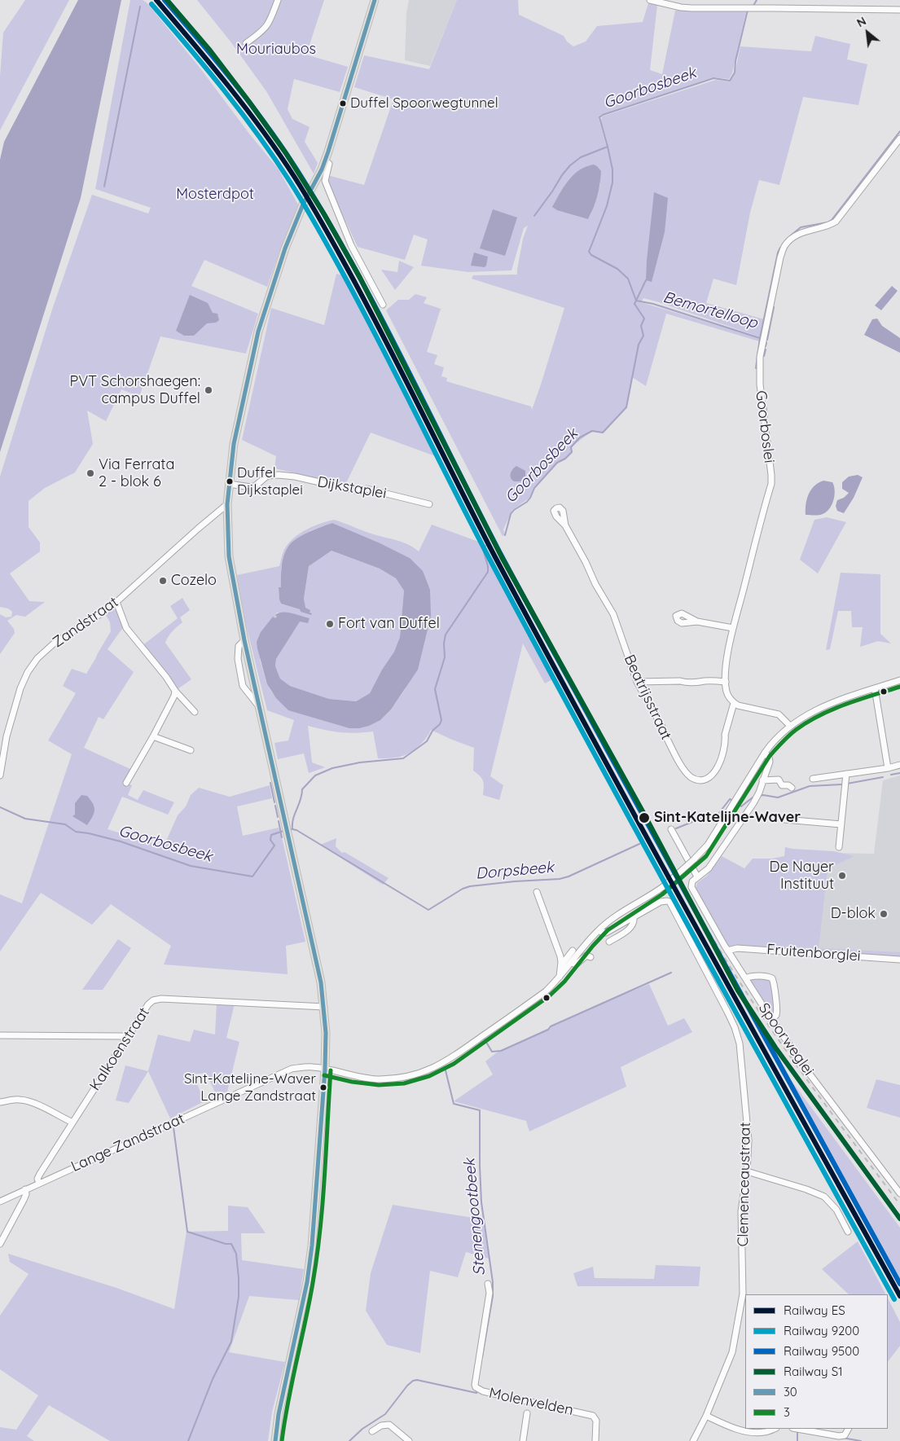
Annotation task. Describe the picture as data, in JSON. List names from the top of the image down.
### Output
{
  "streets": {
    "street": [
      "Goorboslei",
      "Dijkstaplei",
      "Zandstraat",
      "Beatrijsstraat",
      "Fruitenborglei",
      "Spoorweglei",
      "Kalkoenstraat",
      "Lange Zandstraat",
      "Clemenceaustraat",
      "Molenvelden"
    ]
  },
  "crossings": [
    ["Goorboslei", "Beatrijsstraat"],
    ["Fruitenborglei", "Spoorweglei"],
    ["Kalkoenstraat", "Lange Zandstraat"],
    ["Lange Zandstraat", "Clemenceaustraat"]
  ],
  "water": [
    "Goorbosbeek",
    "Bemortelloop",
    "Dorpsbeek",
    "Stenengootbeek"
  ],
  "parks": ["Mouriaubos", "Mosterdpot"],
  "places": [
    "Duffel Spoorwegtunnel",
    "PVT Schorshaegen: campus Duffel",
    "Via Ferrata 2 - blok 6",
    "Duffel Dijkstaplei",
    "Cozelo",
    "Fort van Duffel",
    "Sint-Katelijne-Waver",
    "De Nayer Instituut",
    "D-blok",
    "Sint-Katelijne-Waver Lange Zandstraat"
  ],
  "lines": [
    "rail line ES",
    "rail line 9500",
    "rail line S1",
    "transit line 30",
    "rail line 9200",
    "transit line 3"
  ],
  "legend": [
    "Railway ES",
    "Railway 9200",
    "Railway 9500",
    "Railway S1",
    "30",
    "3"
  ],
  "north": "top left"
}
